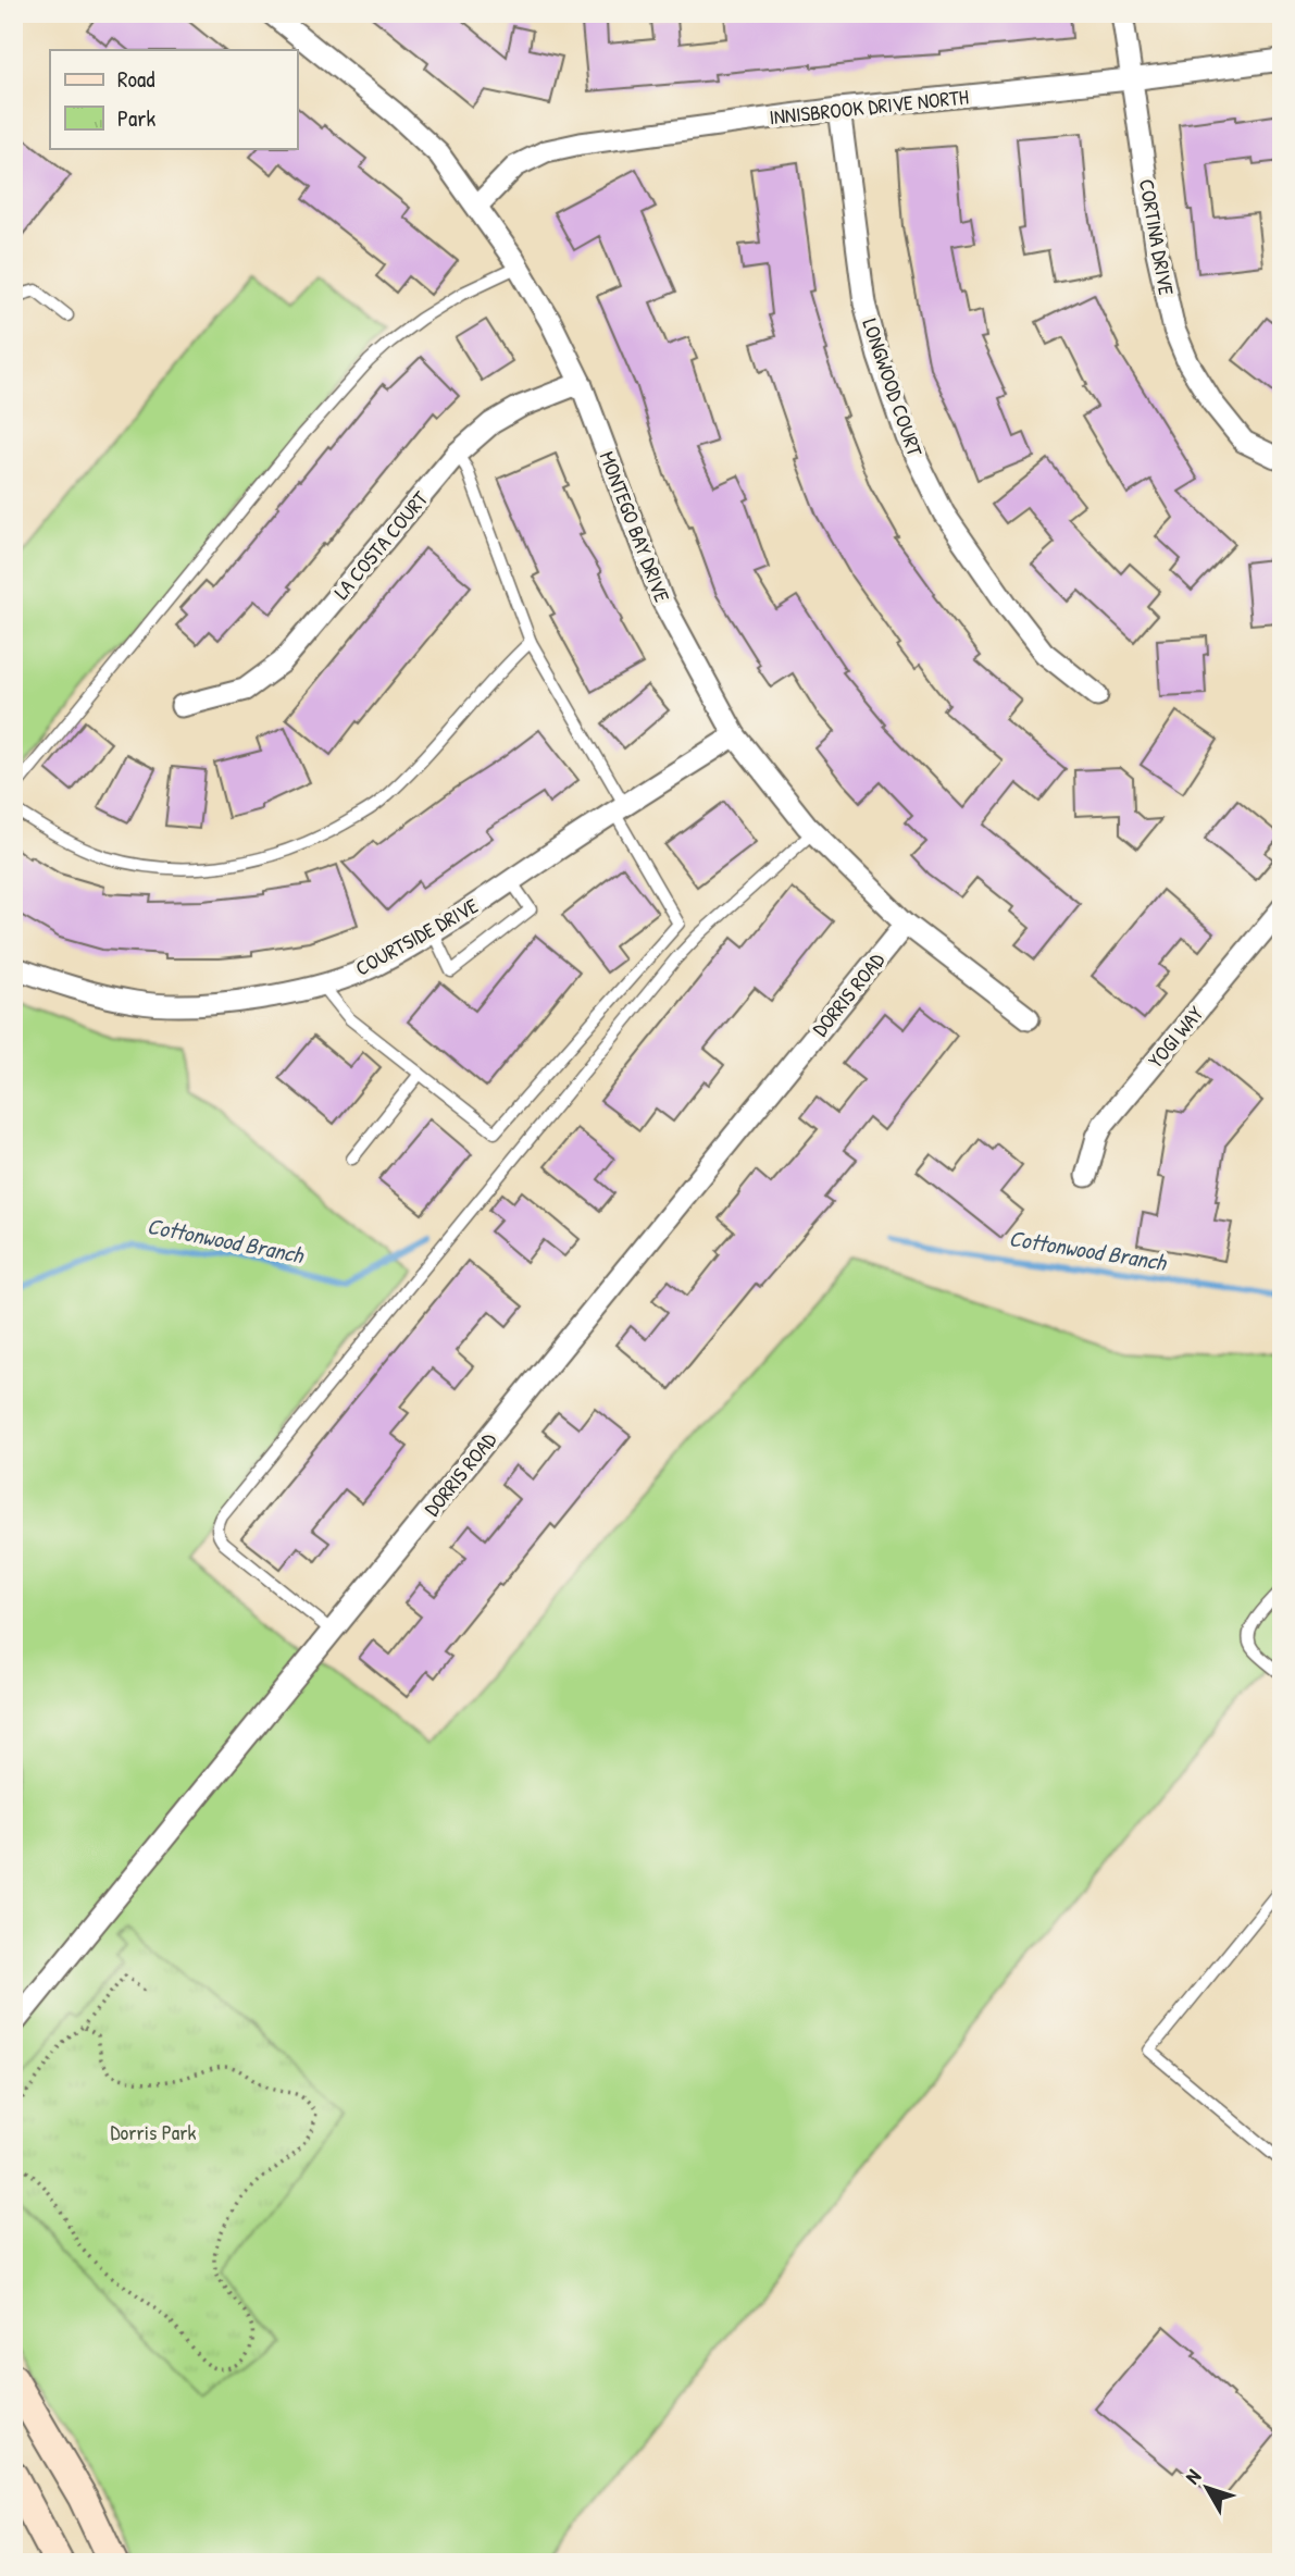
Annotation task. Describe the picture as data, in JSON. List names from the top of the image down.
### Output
{
  "streets": {
    "street": [
      "INNISBROOK DRIVE NORTH",
      "CORTINA DRIVE",
      "LONGWOOD COURT",
      "MONTEGO BAY DRIVE",
      "LA COSTA COURT",
      "COURTSIDE DRIVE",
      "DORRIS ROAD",
      "YOGI WAY"
    ]
  },
  "crossings": [
    ["INNISBROOK DRIVE NORTH", "CORTINA DRIVE"],
    ["INNISBROOK DRIVE NORTH", "LONGWOOD COURT"],
    ["INNISBROOK DRIVE NORTH", "MONTEGO BAY DRIVE"],
    ["MONTEGO BAY DRIVE", "LA COSTA COURT"],
    ["MONTEGO BAY DRIVE", "COURTSIDE DRIVE"],
    ["MONTEGO BAY DRIVE", "DORRIS ROAD"]
  ],
  "water": ["Cottonwood Branch"],
  "parks": ["Dorris Park"],
  "legend": ["Road", "Park"],
  "north": "top left"
}
